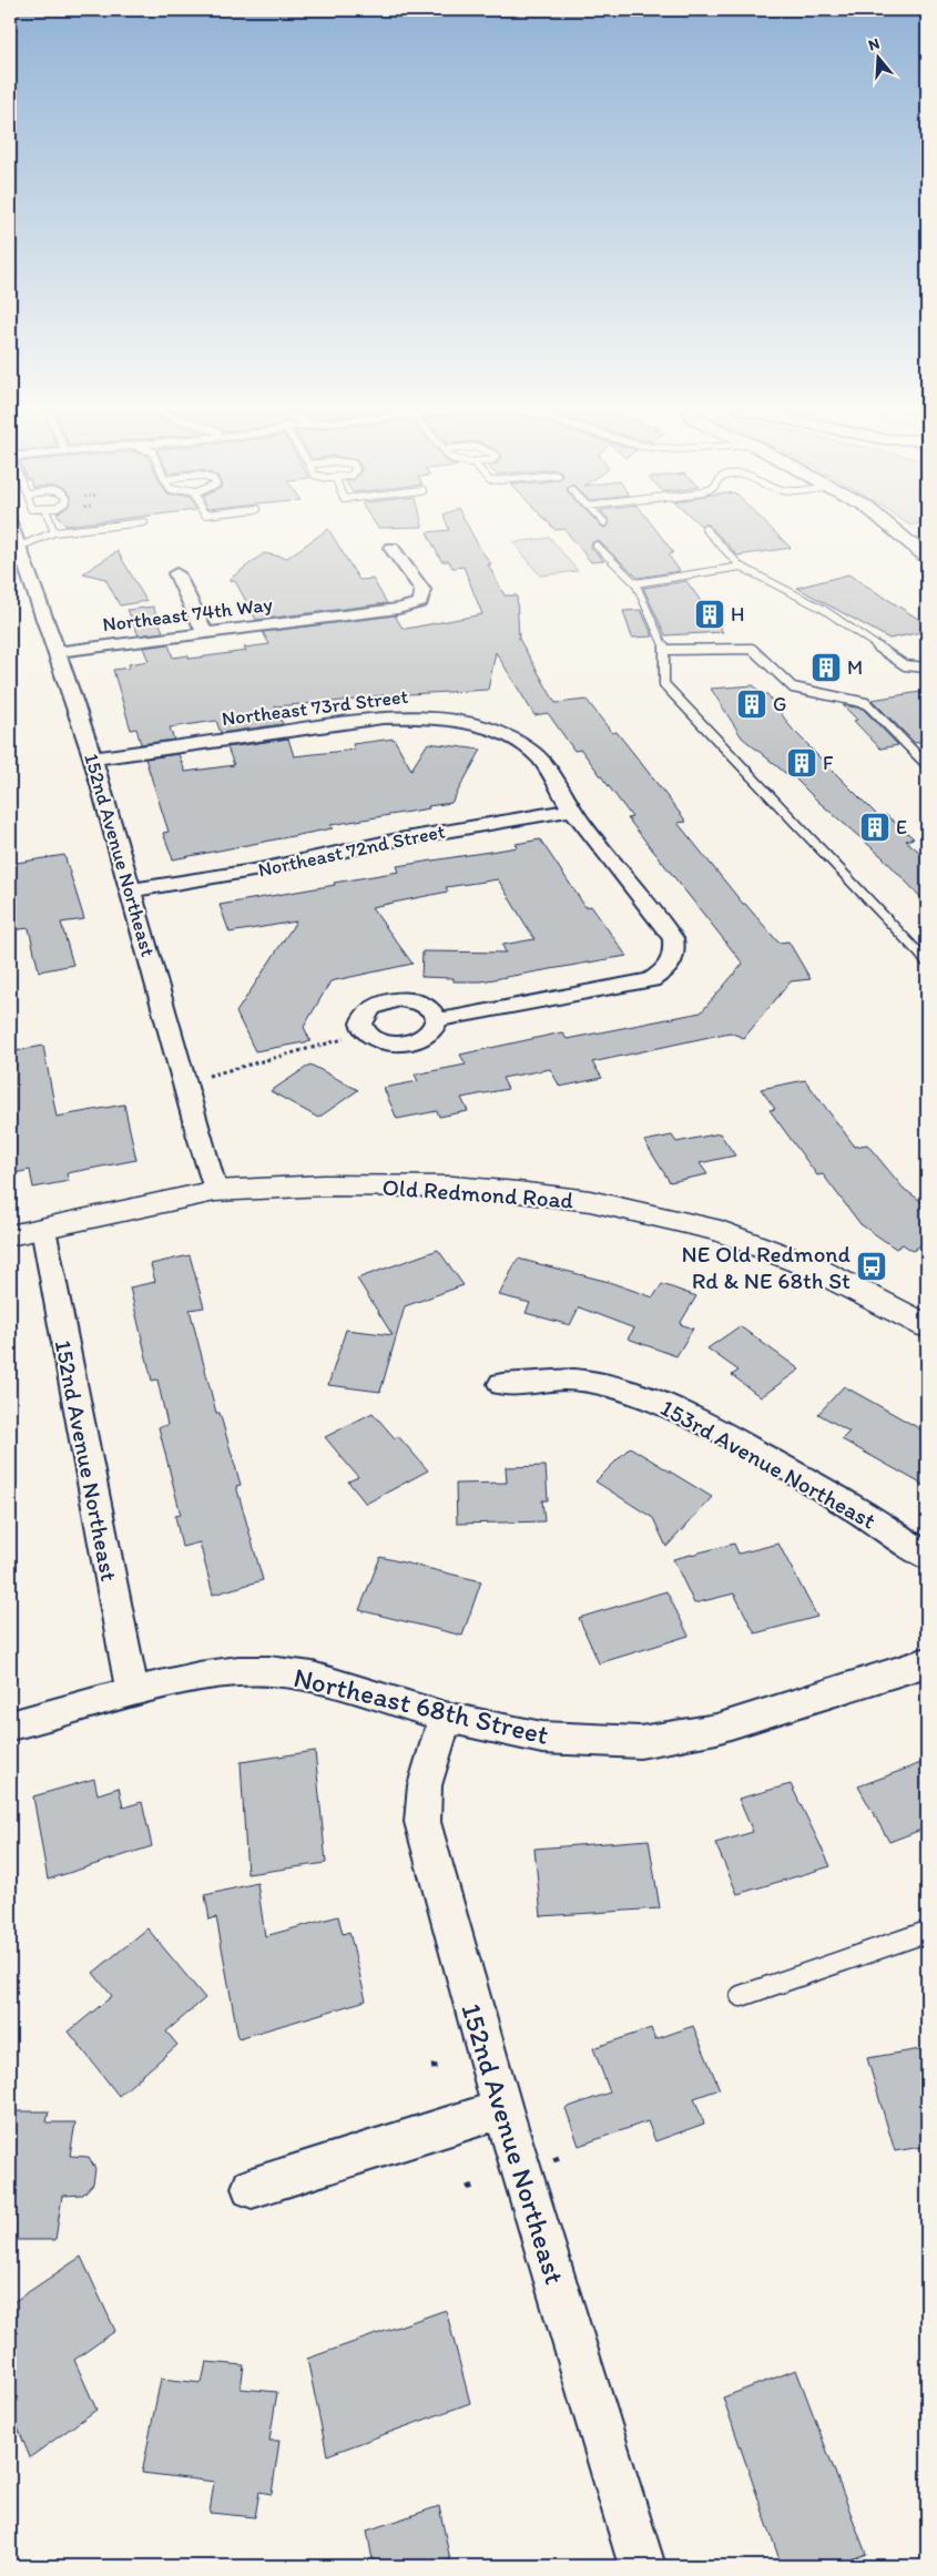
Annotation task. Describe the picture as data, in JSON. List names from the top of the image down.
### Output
{
  "streets": {
    "main road": ["Old Redmond Road"],
    "street": [
      "Northeast 74th Way",
      "Northeast 73rd Street",
      "Northeast 72nd Street",
      "152nd Avenue Northeast",
      "153rd Avenue Northeast",
      "Northeast 68th Street"
    ]
  },
  "crossings": [
    ["Northeast 74th Way", "152nd Avenue Northeast"],
    ["Northeast 73rd Street", "Northeast 72nd Street"],
    ["Northeast 73rd Street", "152nd Avenue Northeast"],
    ["Northeast 72nd Street", "152nd Avenue Northeast"],
    ["152nd Avenue Northeast", "Old Redmond Road"],
    ["152nd Avenue Northeast", "Northeast 68th Street"]
  ],
  "places": {
    "building": [
      "H",
      "M",
      "G",
      "F",
      "E"
    ],
    "bus stop": ["NE Old Redmond Rd & NE 68th St"]
  },
  "north": "top"
}
